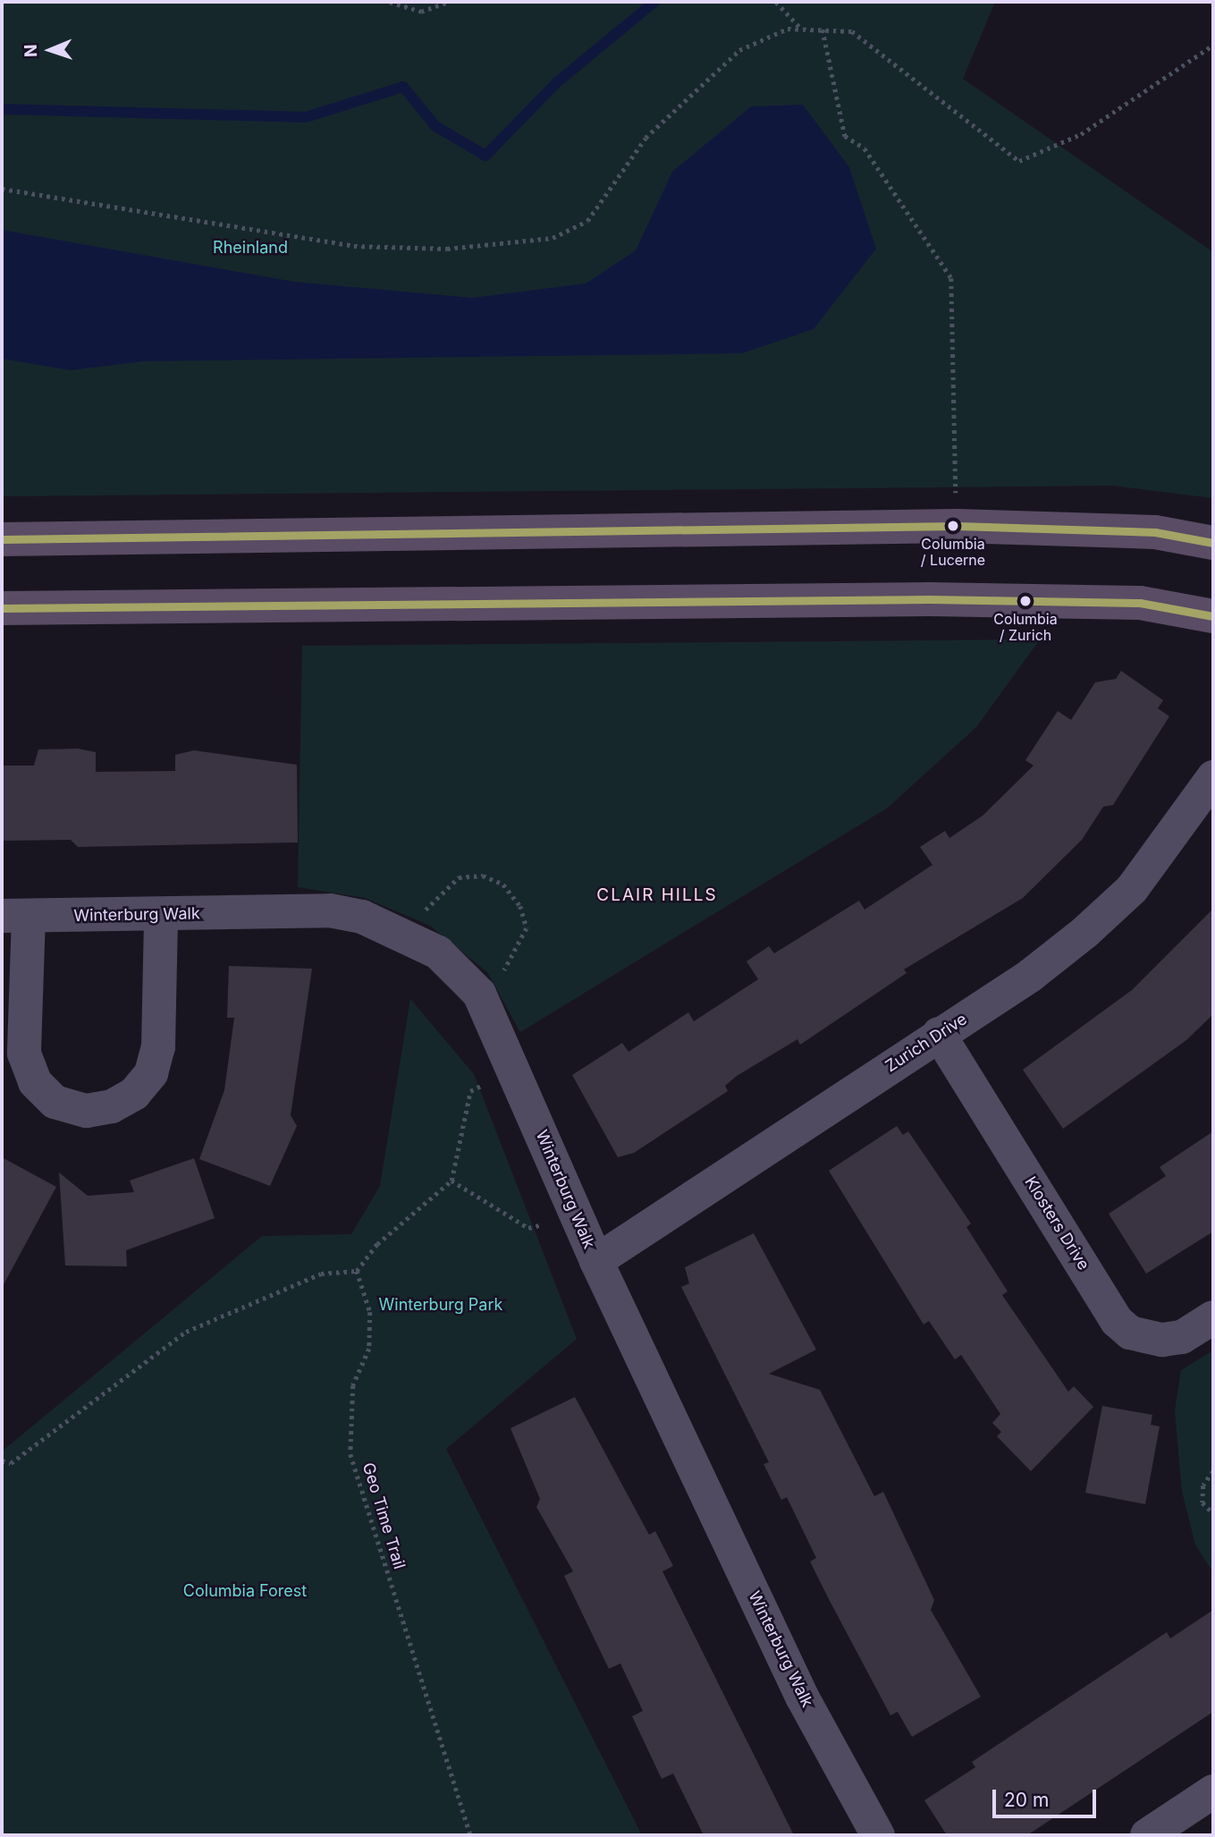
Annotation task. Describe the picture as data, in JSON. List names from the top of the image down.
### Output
{
  "streets": {
    "street": ["Winterburg Walk", "Zurich Drive", "Klosters Drive"],
    "path": ["Geo Time Trail"]
  },
  "crossings": [
    ["Winterburg Walk", "Zurich Drive"],
    ["Zurich Drive", "Klosters Drive"]
  ],
  "districts": ["CLAIR HILLS"],
  "parks": ["Rheinland", "Winterburg Park", "Columbia Forest"],
  "places": ["Columbia / Lucerne", "Columbia / Zurich"],
  "scale_bar": "20 m",
  "north": "left"
}
